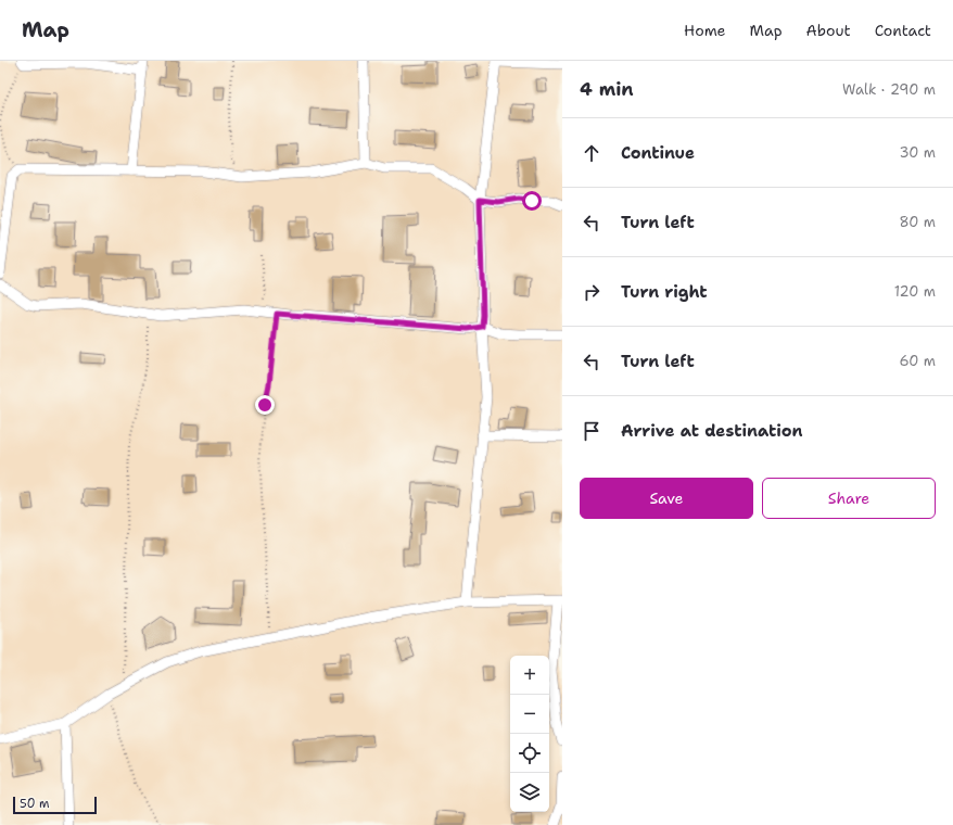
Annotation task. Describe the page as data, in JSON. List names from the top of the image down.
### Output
{
  "scale_bar": "50 m",
  "page": {
    "header": "Map",
    "nav": [
      "Home",
      "Map",
      "About",
      "Contact"
    ],
    "heading": ["4 min", "Walk · 290 m"],
    "list": [
      ["Continue", "30 m"],
      ["Turn left", "80 m"],
      ["Turn right", "120 m"],
      ["Turn left", "60 m"],
      "Arrive at destination"
    ],
    "buttons": ["Save", "Share"],
    "map_buttons": ["+", "−"],
    "scale": "50 m"
  }
}
